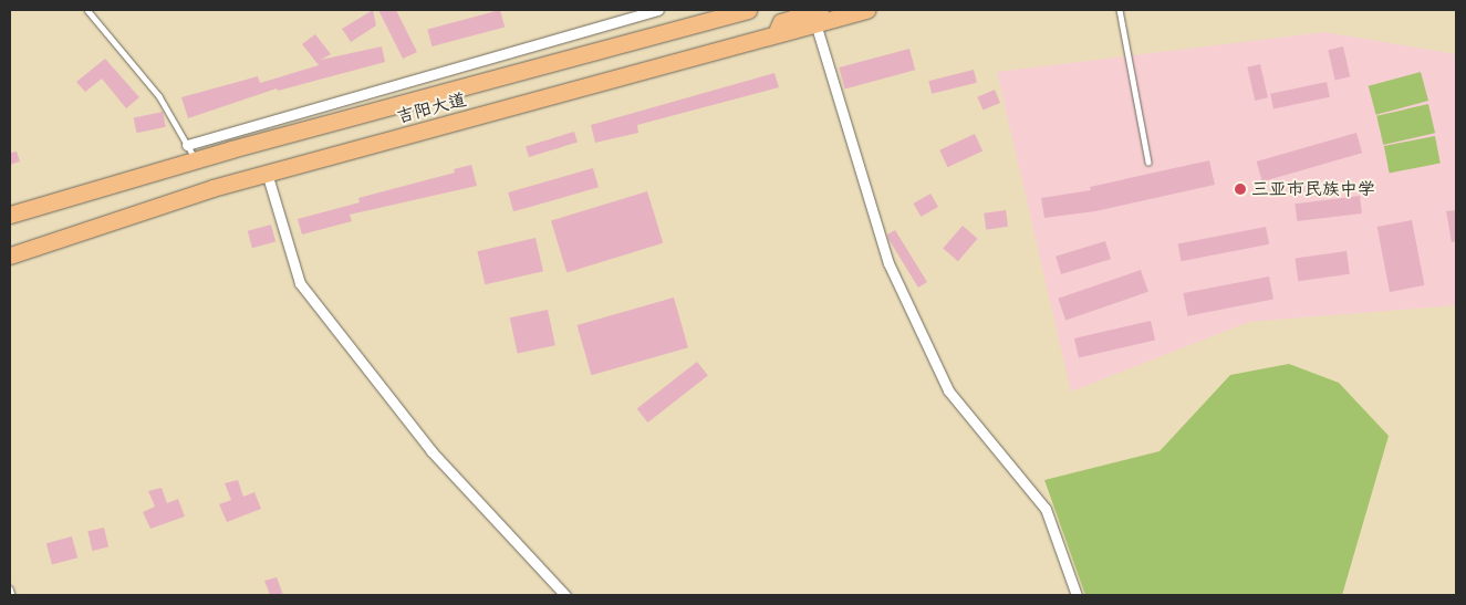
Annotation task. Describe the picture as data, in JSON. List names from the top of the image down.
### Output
{
  "streets": {
    "highway": ["吉阳大道"]
  },
  "places": ["三亚市民族中学"]
}
